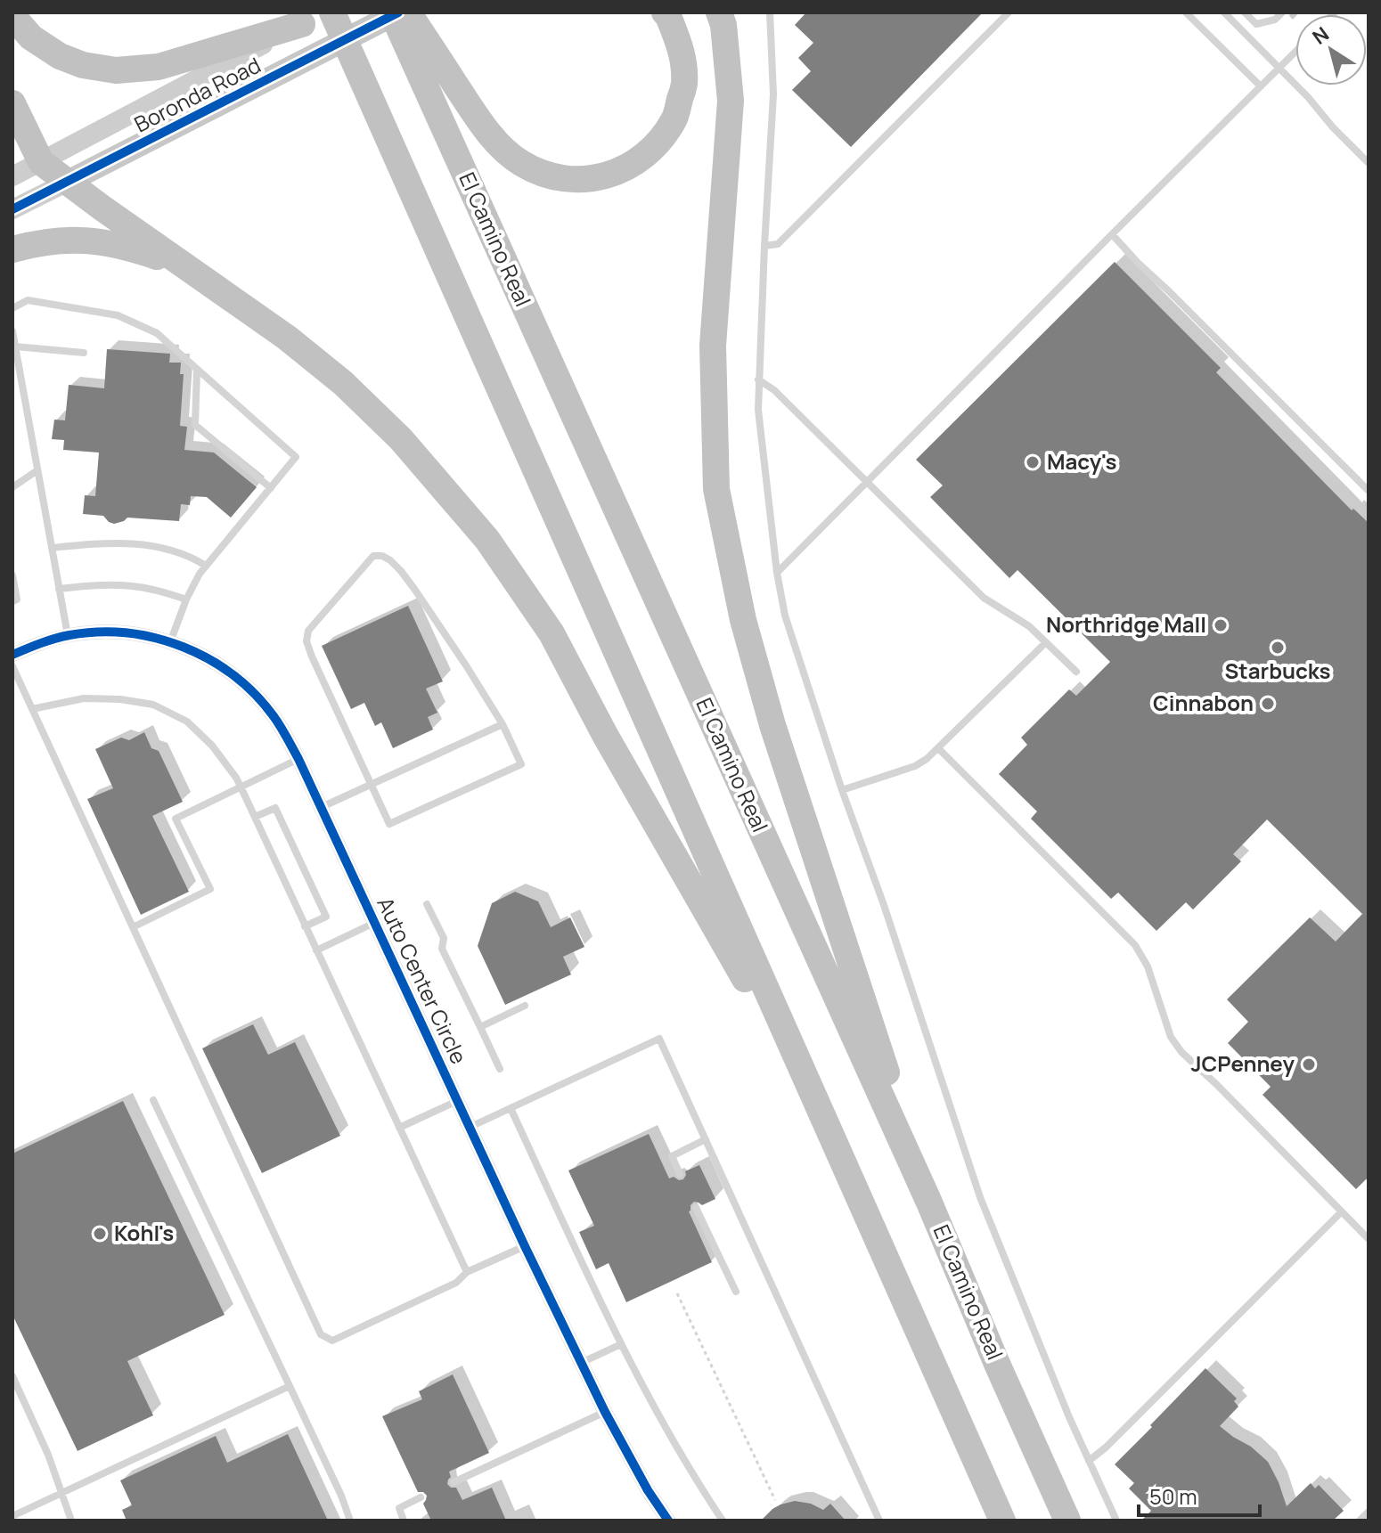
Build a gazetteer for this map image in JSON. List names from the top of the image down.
{
  "streets": {
    "highway": ["El Camino Real"],
    "main road": ["Boronda Road"],
    "street": ["Auto Center Circle"]
  },
  "places": [
    "Macy's",
    "Northridge Mall",
    "Starbucks",
    "Cinnabon",
    "JCPenney",
    "Kohl's"
  ],
  "scale_bar": "50 m",
  "north": "top left"
}
